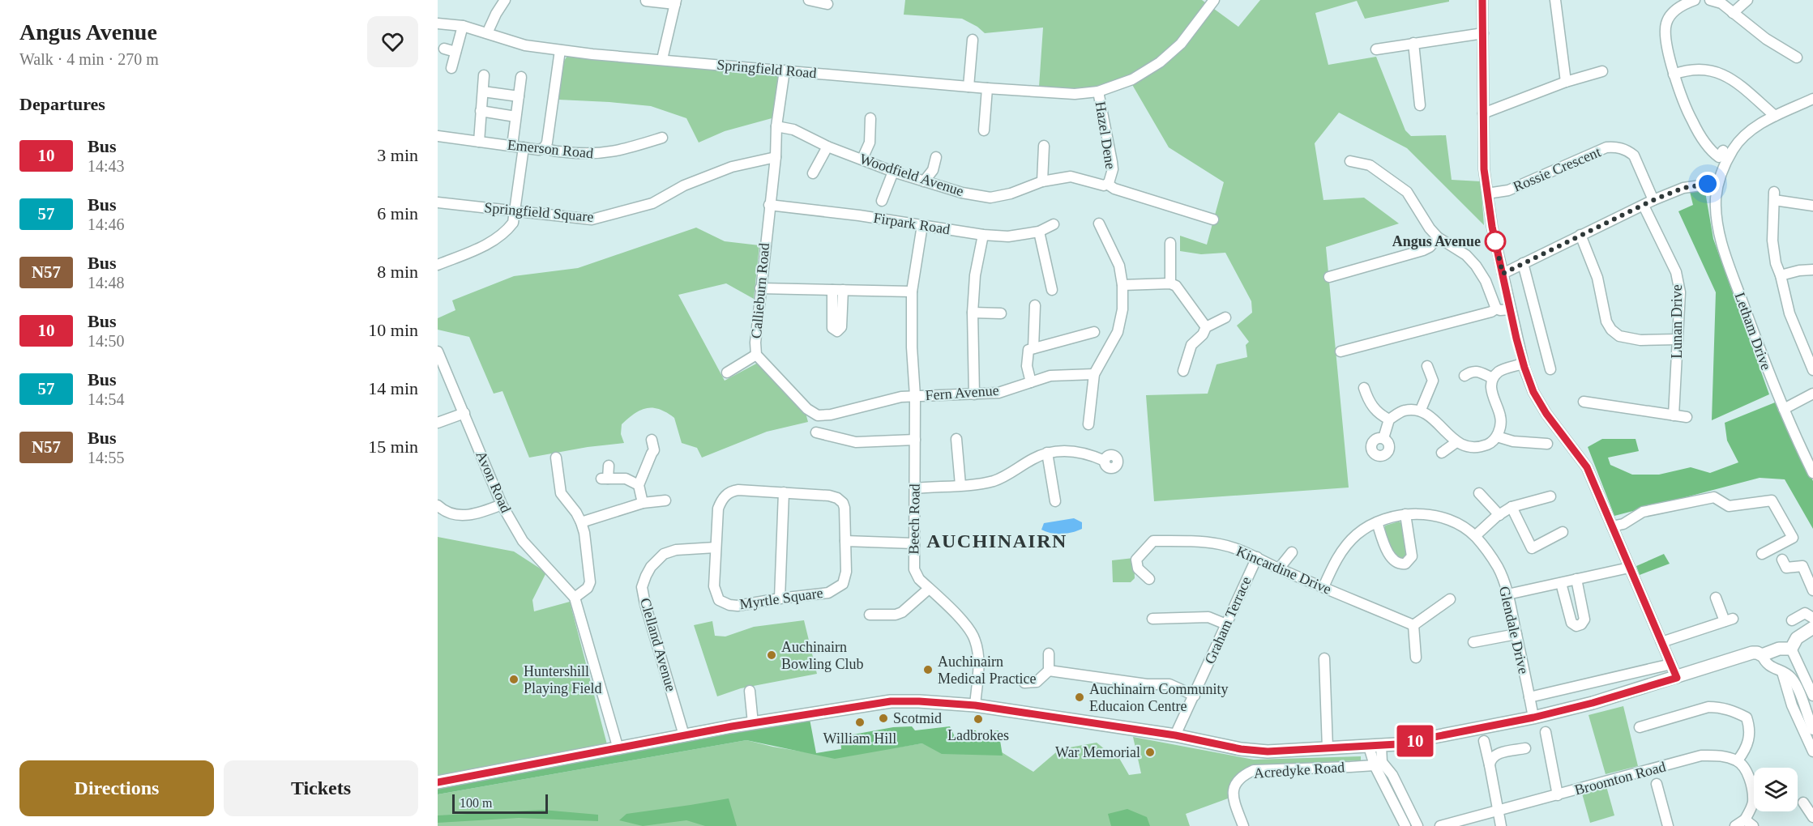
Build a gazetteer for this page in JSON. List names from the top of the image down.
{
  "streets": {
    "street": [
      "Springfield Road",
      "Hazel Dene",
      "Emerson Road",
      "Rossie Crescent",
      "Woodfield Avenue",
      "Springfield Square",
      "Firpark Road",
      "Callieburn Road",
      "Lunan Drive",
      "Letham Drive",
      "Fern Avenue",
      "Avon Road",
      "Beech Road",
      "Kincardine Drive",
      "Myrtle Square",
      "Graham Terrace",
      "Glendale Drive",
      "Clelland Avenue",
      "Acredyke Road",
      "Broomton Road"
    ]
  },
  "crossings": [
    ["Springfield Road", "Hazel Dene"],
    ["Springfield Road", "Callieburn Road"],
    ["Hazel Dene", "Woodfield Avenue"],
    ["Woodfield Avenue", "Callieburn Road"],
    ["Springfield Square", "Callieburn Road"],
    ["Firpark Road", "Callieburn Road"],
    ["Firpark Road", "Beech Road"],
    ["Callieburn Road", "Fern Avenue"],
    ["Callieburn Road", "Beech Road"],
    ["Fern Avenue", "Beech Road"],
    ["Kincardine Drive", "Graham Terrace"],
    ["Kincardine Drive", "Glendale Drive"],
    ["Myrtle Square", "Clelland Avenue"]
  ],
  "districts": ["AUCHINAIRN"],
  "places": [
    "Angus Avenue",
    "Auchinairn Bowling Club",
    "Auchinairn Medical Practice",
    "Huntershill Playing Field",
    "Auchinairn Community Educaion Centre",
    "Scotmid",
    "Ladbrokes",
    "William Hill",
    "War Memorial"
  ],
  "lines": ["bus line 10"],
  "scale_bar": "100 m",
  "page": {
    "heading": [
      ["Angus Avenue", "Walk · 4 min · 270 m"],
      "Departures"
    ],
    "on_map": "10",
    "list": [
      {
        "mark": "10",
        "name": "Bus",
        "note": "14:43",
        "value": "3 min"
      },
      {
        "mark": "57",
        "name": "Bus",
        "note": "14:46",
        "value": "6 min"
      },
      {
        "mark": "N57",
        "name": "Bus",
        "note": "14:48",
        "value": "8 min"
      },
      {
        "mark": "10",
        "name": "Bus",
        "note": "14:50",
        "value": "10 min"
      },
      {
        "mark": "57",
        "name": "Bus",
        "note": "14:54",
        "value": "14 min"
      },
      {
        "mark": "N57",
        "name": "Bus",
        "note": "14:55",
        "value": "15 min"
      }
    ],
    "buttons": ["Directions", "Tickets"],
    "scale": "100 m"
  }
}
